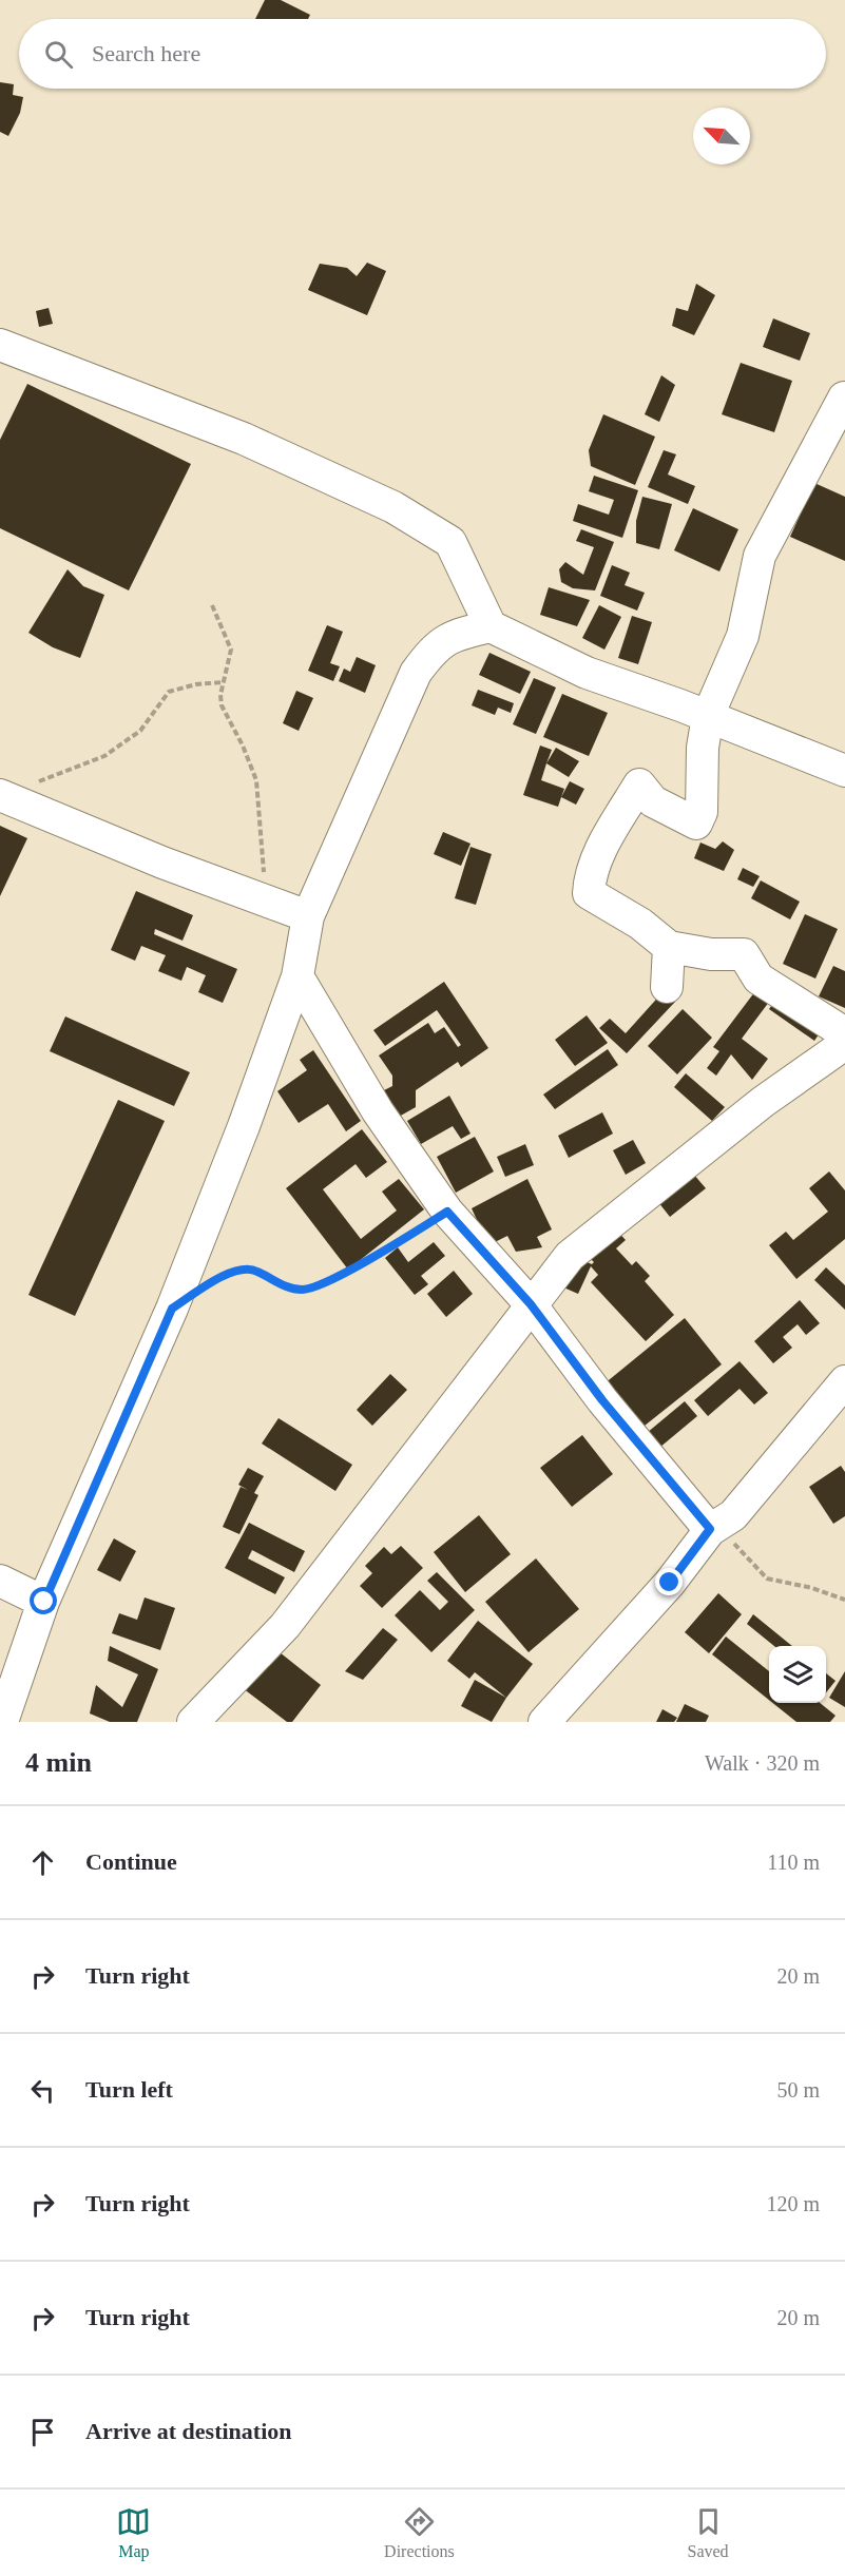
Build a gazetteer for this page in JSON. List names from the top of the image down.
{
  "north": "top left",
  "page": {
    "search": "Search here",
    "heading": ["4 min", "Walk · 320 m"],
    "list": [
      ["Continue", "110 m"],
      ["Turn right", "20 m"],
      ["Turn left", "50 m"],
      ["Turn right", "120 m"],
      ["Turn right", "20 m"],
      "Arrive at destination"
    ],
    "nav": ["Map", "Directions", "Saved"]
  }
}
